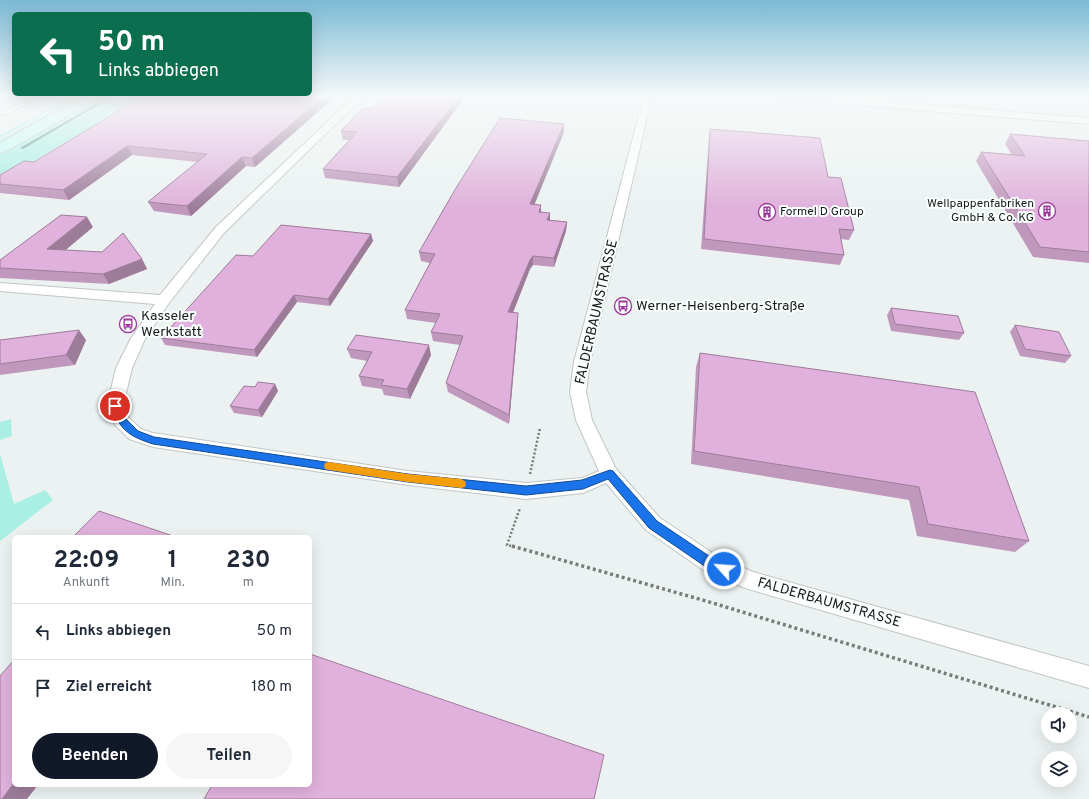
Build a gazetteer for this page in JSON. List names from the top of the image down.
{
  "streets": {
    "street": ["FALDERBAUMSTRASSE"]
  },
  "places": {
    "building": ["Wellpappenfabriken GmbH & Co. KG", "Formel D Group"],
    "bus stop": ["Werner-Heisenberg-Straße", "Kasseler Werkstatt"]
  },
  "page": {
    "turn": ["50 m", "Links abbiegen"],
    "eta": [
      "22:09",
      "Ankunft",
      "1",
      "Min.",
      "230",
      "m"
    ],
    "list": [
      {
        "name": "Links abbiegen",
        "value": "50 m"
      },
      {
        "name": "Ziel erreicht",
        "value": "180 m"
      }
    ],
    "buttons": ["Beenden", "Teilen"]
  }
}
